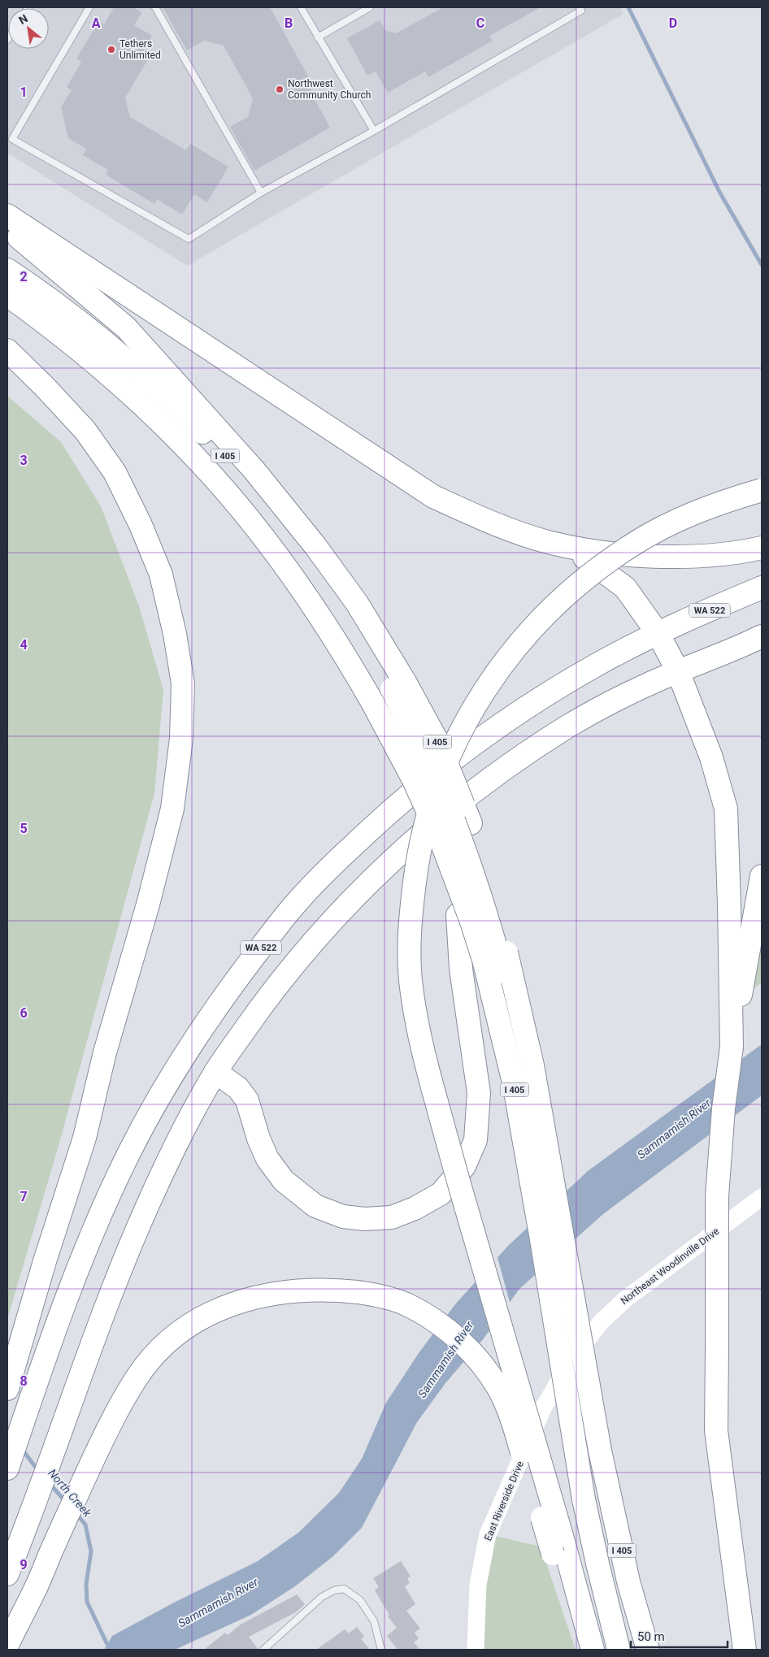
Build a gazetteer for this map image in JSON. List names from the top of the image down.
{
  "streets": {
    "highway": ["I 405", "WA 522"],
    "main road": ["Northeast Woodinville Drive", "East Riverside Drive"]
  },
  "crossings": [
    ["Northeast Woodinville Drive", "East Riverside Drive"]
  ],
  "water": ["Sammamish River", "North Creek"],
  "places": ["Tethers Unlimited", "Northwest Community Church"],
  "scale_bar": "50 m",
  "north": "top left",
  "grid": {
    "columns": [
      "A",
      "B",
      "C",
      "D"
    ],
    "rows": [
      "1",
      "2",
      "3",
      "4",
      "5",
      "6",
      "7",
      "8",
      "9"
    ]
  }
}
